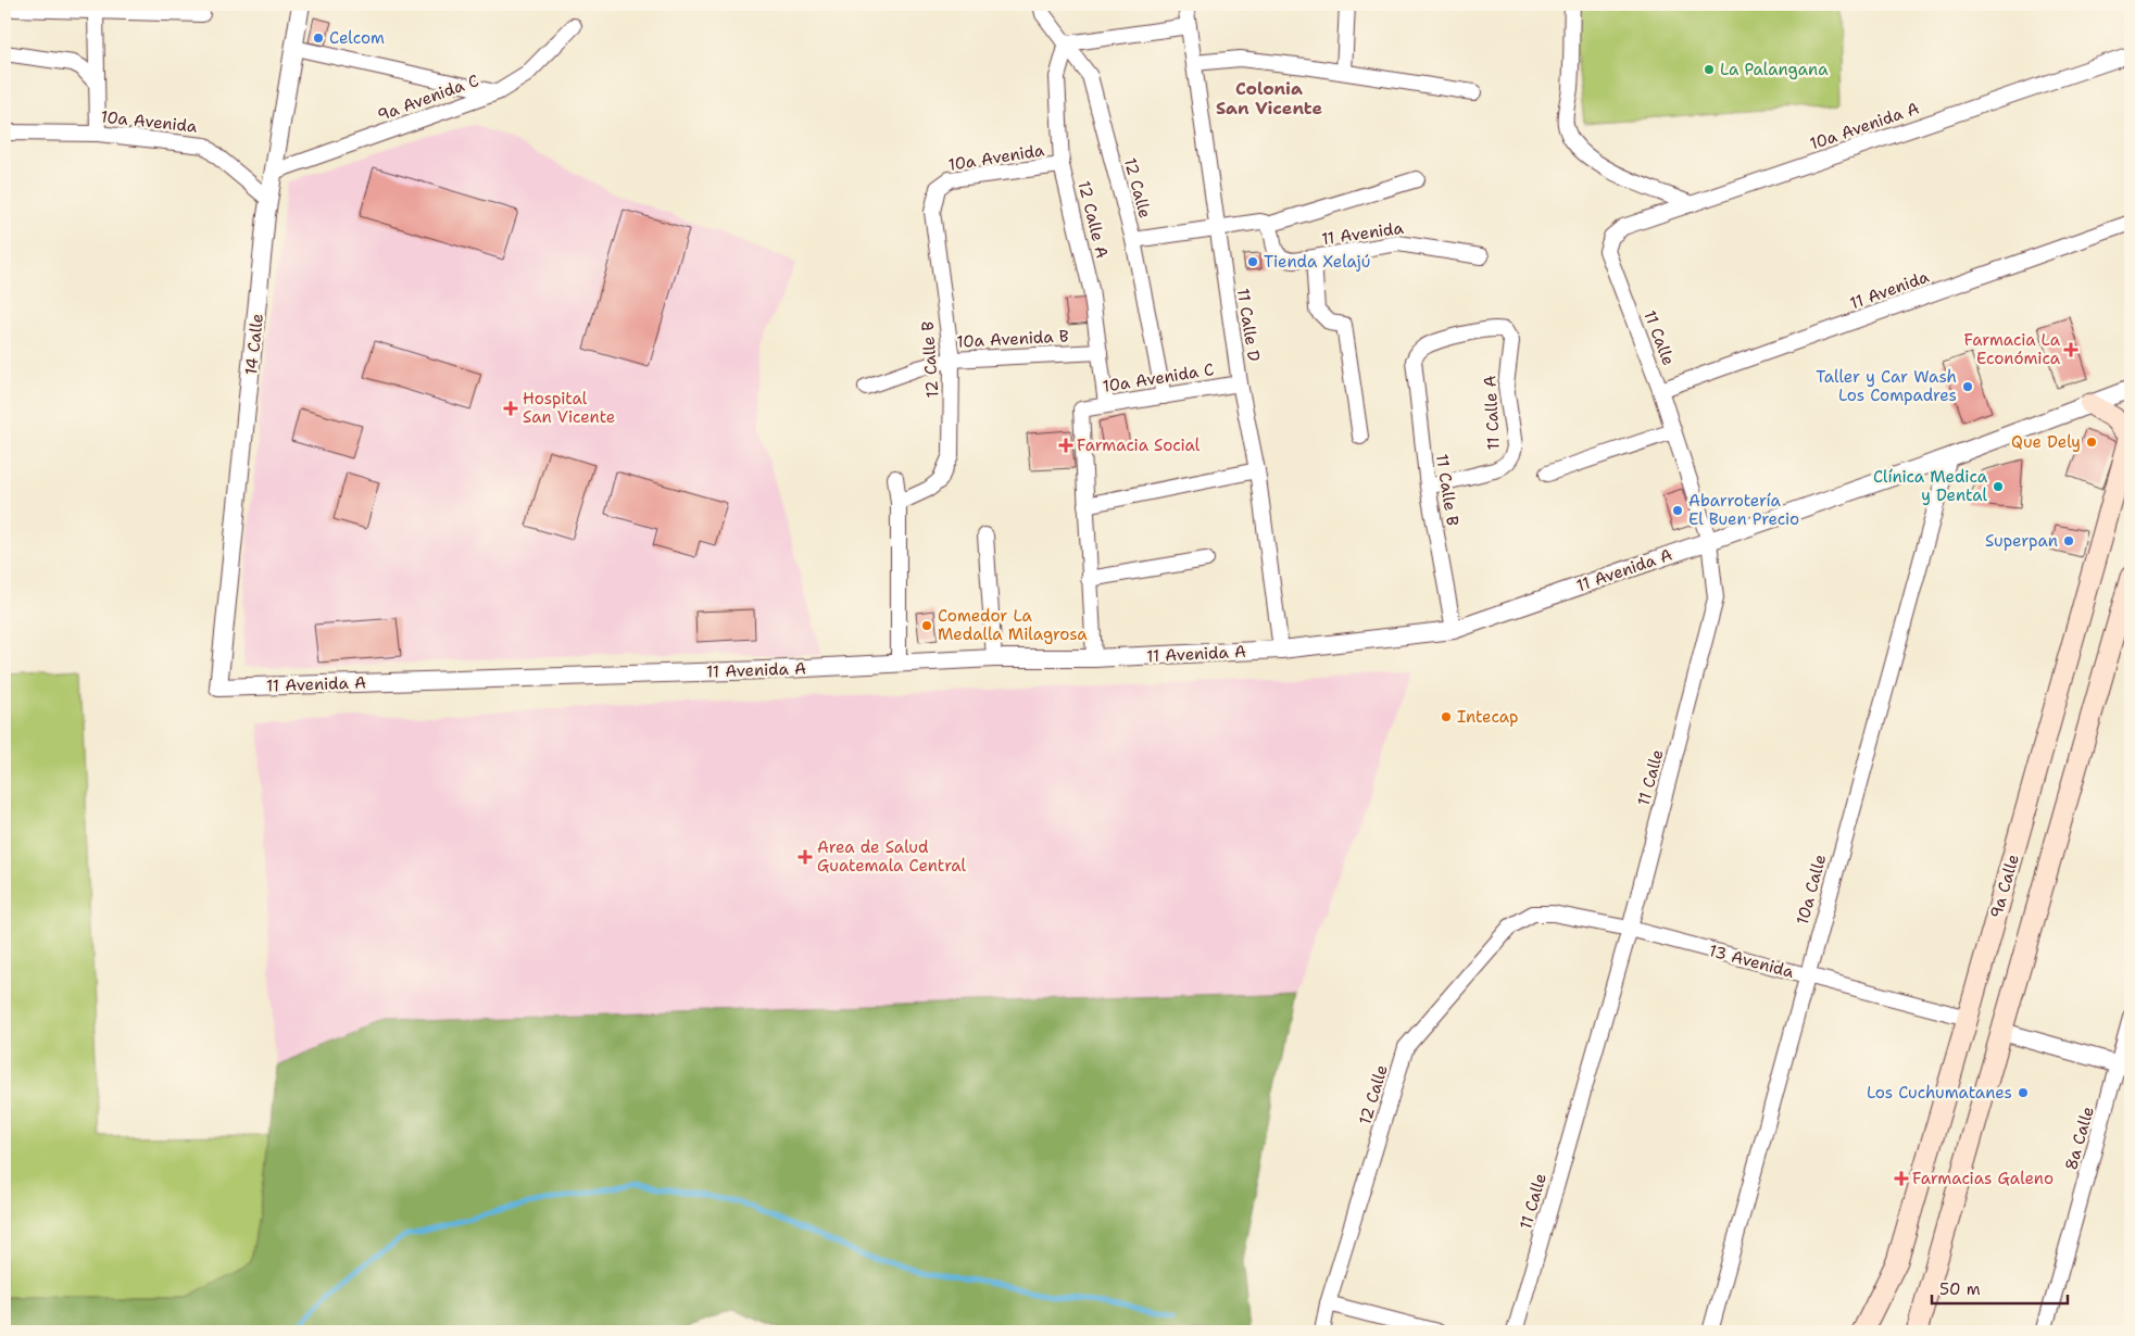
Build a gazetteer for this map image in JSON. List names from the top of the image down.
{
  "streets": {
    "main road": ["9a Calle"],
    "street": [
      "9a Avenida C",
      "10a Avenida",
      "10a Avenida A",
      "12 Calle",
      "12 Calle A",
      "11 Avenida",
      "11 Calle D",
      "11 Calle",
      "10a Avenida B",
      "14 Calle",
      "12 Calle B",
      "10a Avenida C",
      "11 Calle A",
      "11 Calle B",
      "11 Avenida A",
      "10a Calle",
      "13 Avenida",
      "8a Calle"
    ]
  },
  "crossings": [
    ["9a Avenida C", "14 Calle"],
    ["10a Avenida", "12 Calle A"],
    ["10a Avenida", "14 Calle"],
    ["10a Avenida", "12 Calle B"],
    ["10a Avenida A", "11 Calle"],
    ["12 Calle", "12 Calle A"],
    ["12 Calle", "10a Avenida C"],
    ["12 Calle", "13 Avenida"],
    ["12 Calle A", "10a Avenida B"],
    ["12 Calle A", "10a Avenida C"],
    ["11 Avenida", "11 Calle"],
    ["11 Calle D", "10a Avenida C"],
    ["11 Calle D", "11 Avenida A"],
    ["11 Calle", "11 Avenida A"],
    ["11 Calle", "13 Avenida"],
    ["10a Avenida B", "12 Calle B"],
    ["14 Calle", "11 Avenida A"],
    ["11 Calle A", "11 Calle B"],
    ["11 Calle B", "11 Avenida A"],
    ["11 Avenida A", "10a Calle"],
    ["9a Calle", "13 Avenida"],
    ["10a Calle", "13 Avenida"]
  ],
  "districts": ["Colonia San Vicente"],
  "places": {
    "other": [
      "Celcom",
      "La Palangana",
      "Tienda Xelajú",
      "Taller y Car Wash Los Compadres",
      "Que Dely",
      "Clínica Medica y Dental",
      "Abarrotería El Buen Precio",
      "Superpan",
      "Comedor La Medalla Milagrosa",
      "Intecap",
      "Los Cuchumatanes"
    ],
    "health": [
      "Farmacia La Económica",
      "Hospital San Vicente",
      "Farmacia Social",
      "Area de Salud Guatemala Central",
      "Farmacias Galeno"
    ]
  },
  "scale_bar": "50 m"
}
